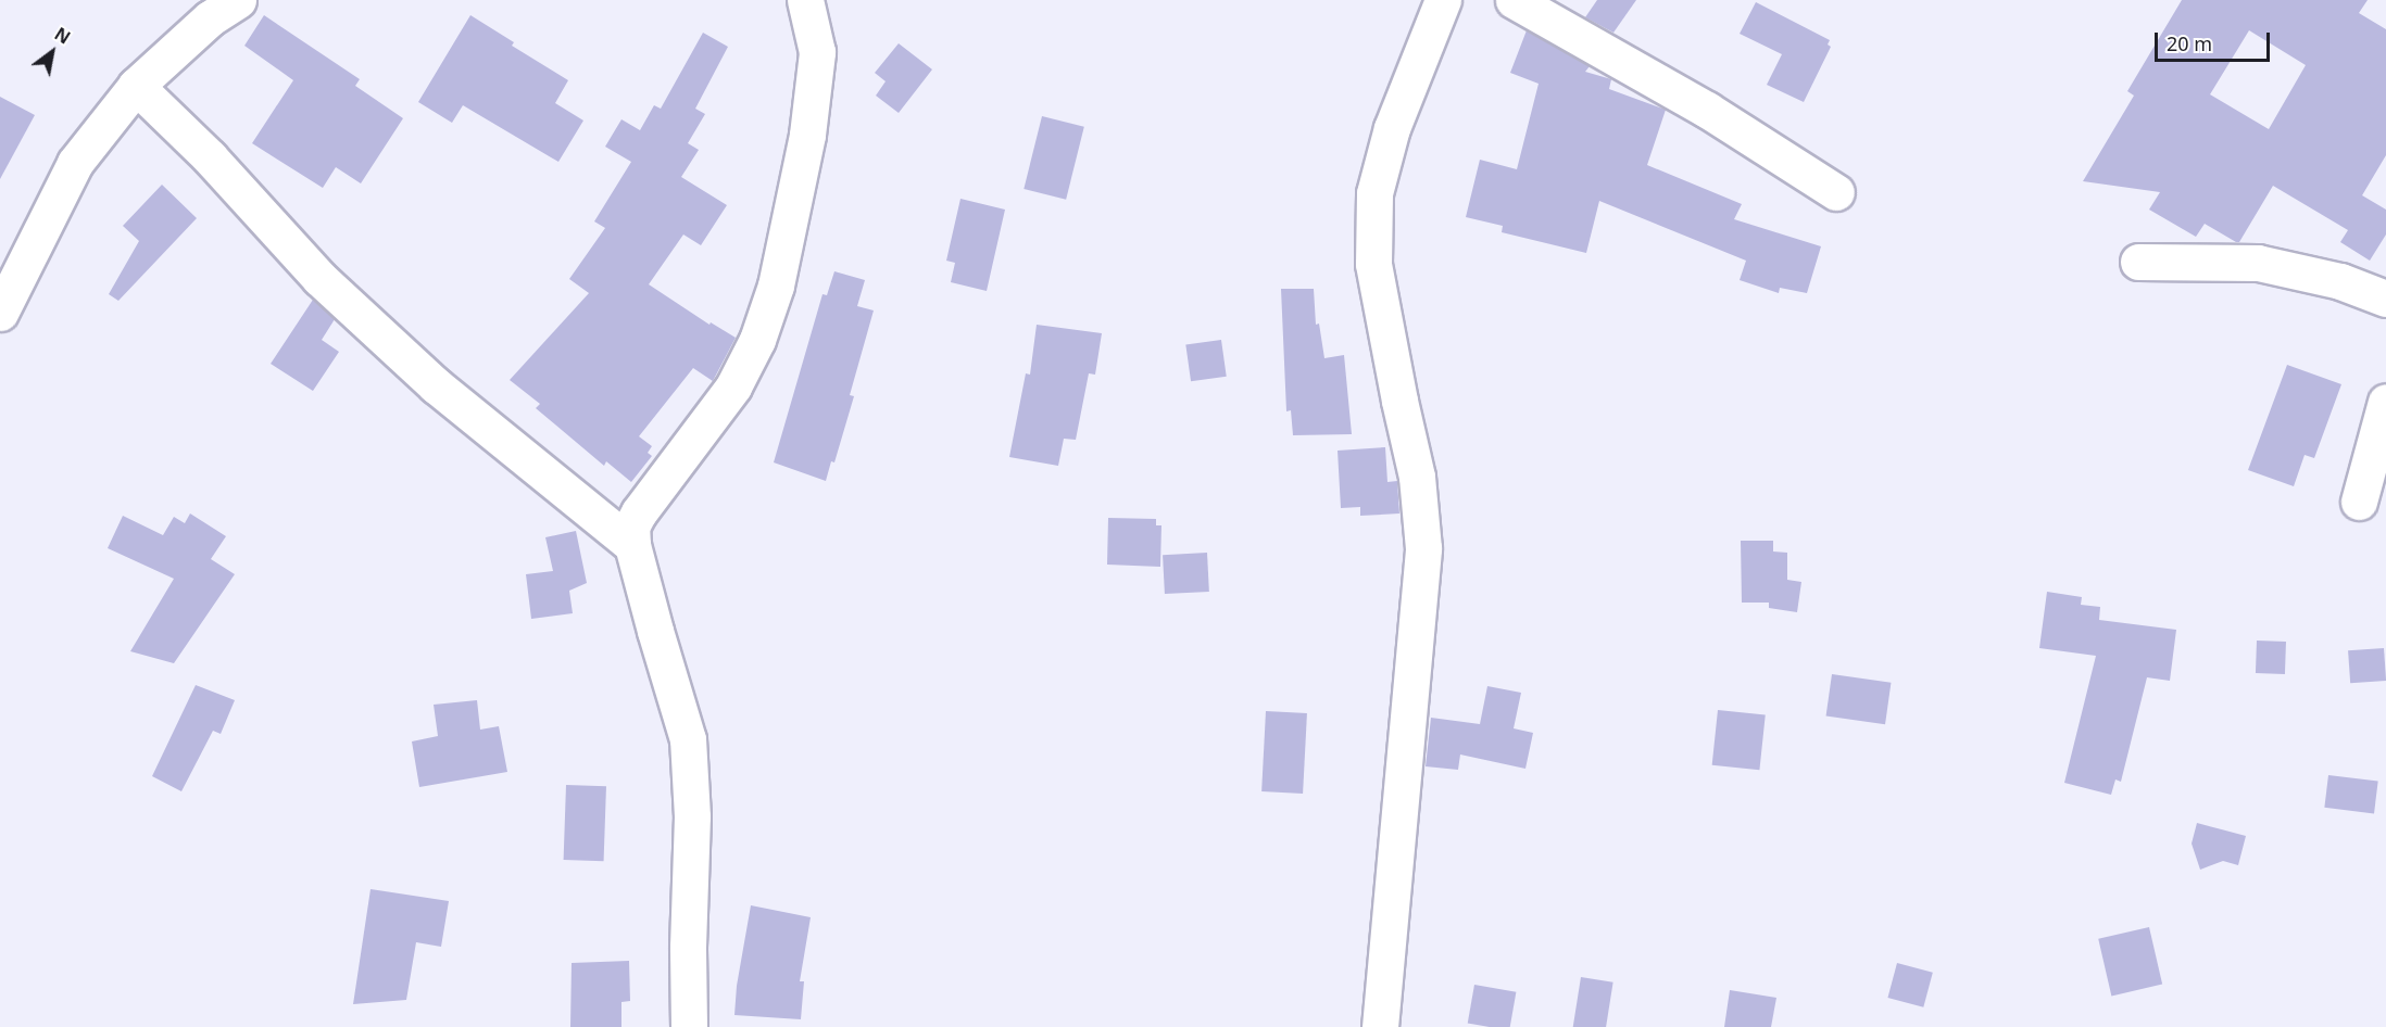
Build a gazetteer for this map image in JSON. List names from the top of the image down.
{
  "scale_bar": "20 m",
  "north": "top right"
}
